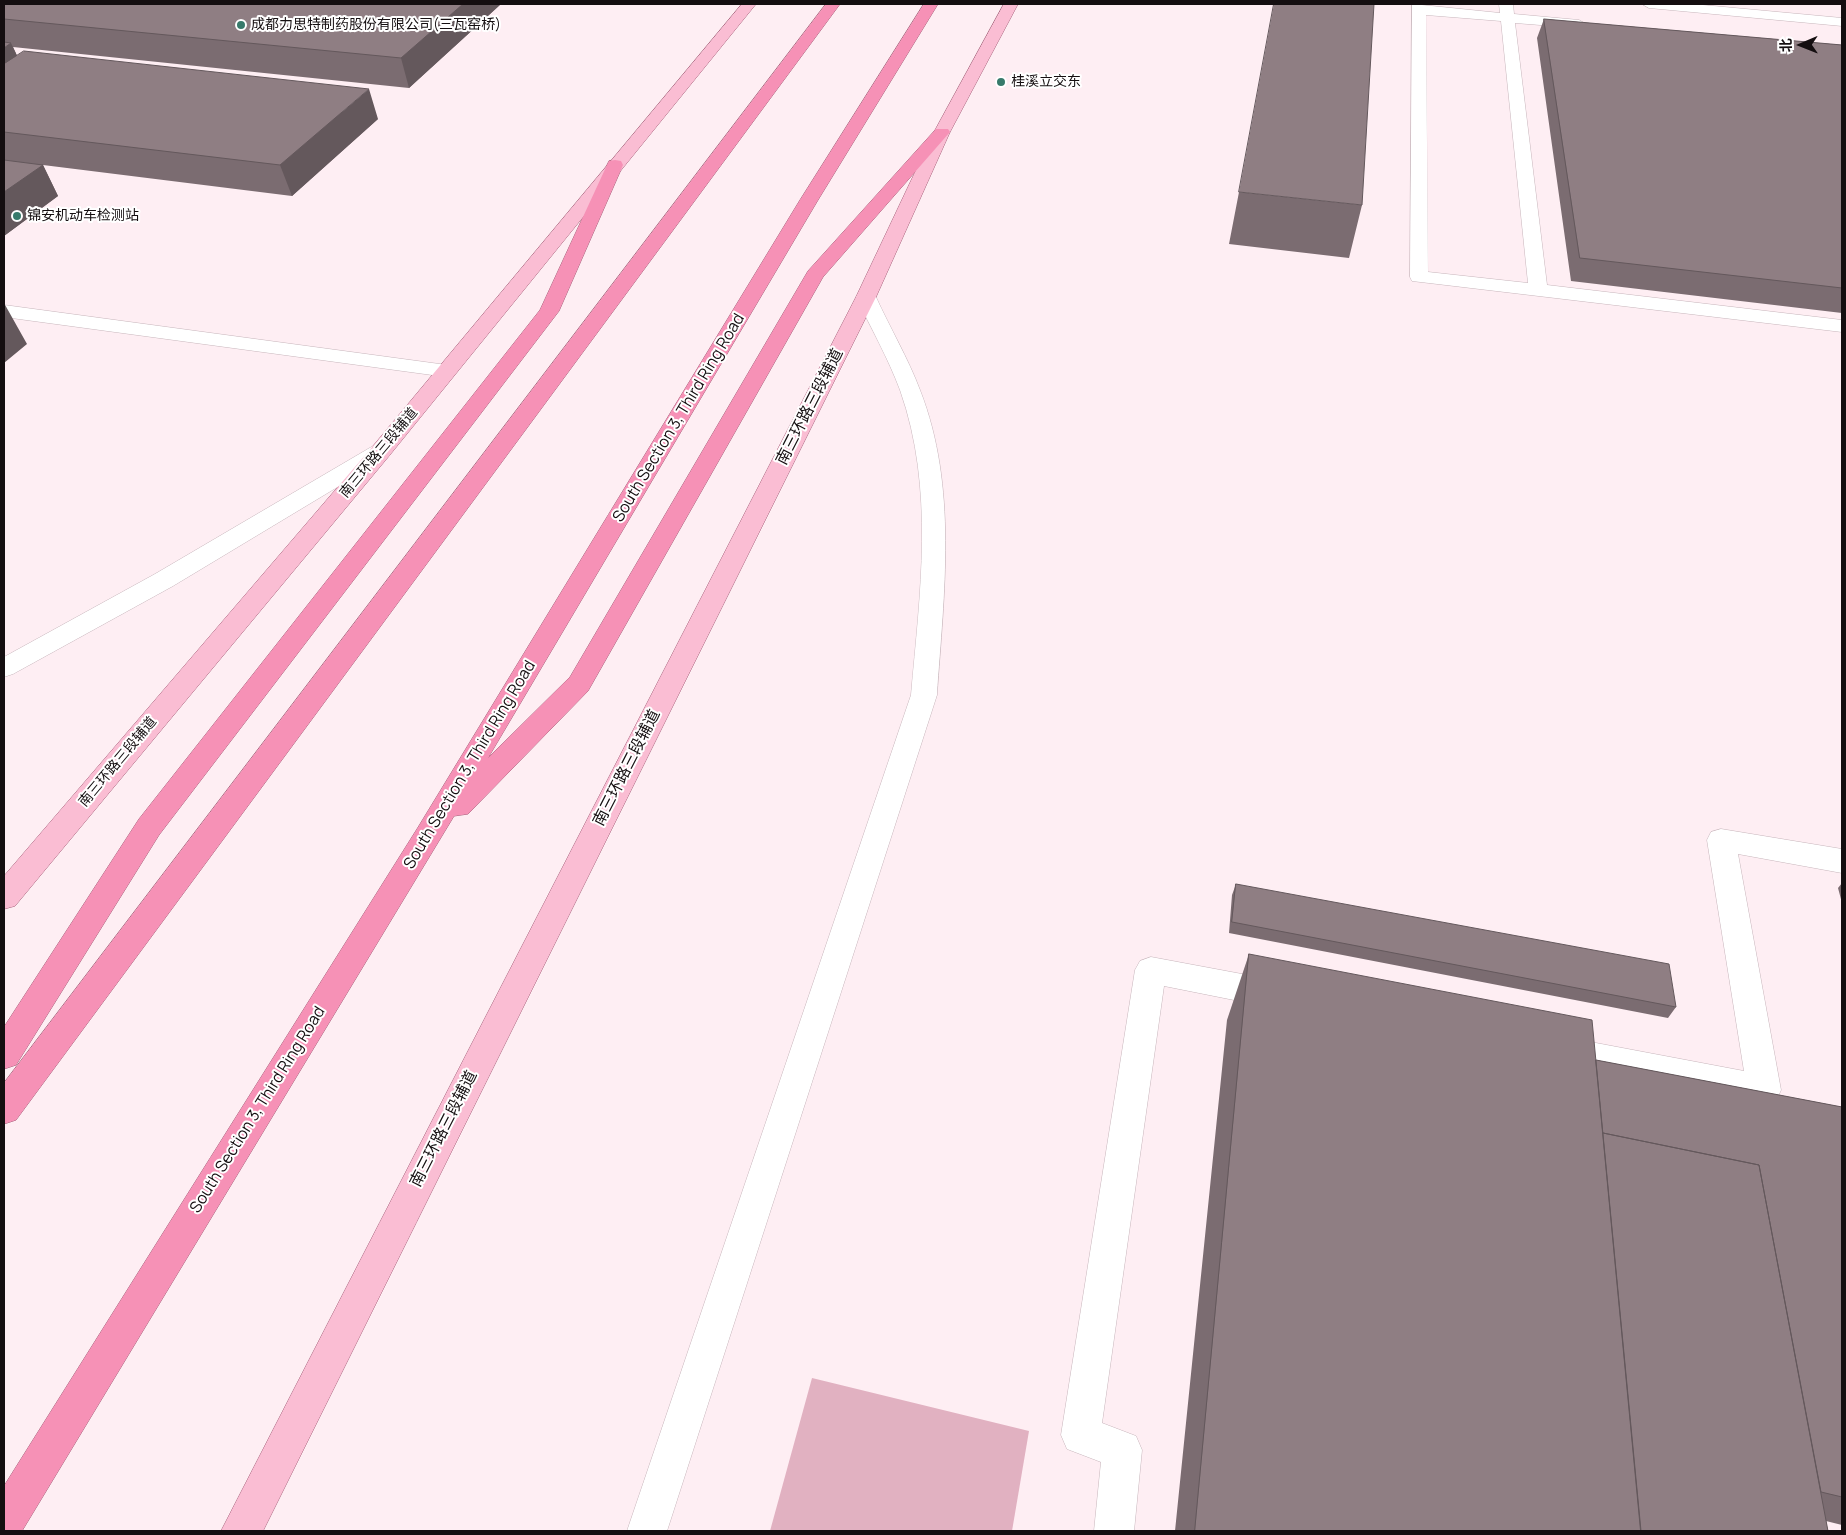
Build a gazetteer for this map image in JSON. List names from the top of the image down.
{
  "streets": {
    "highway": ["South Section 3, Third Ring Road"],
    "main road": ["南三环路三段辅道"]
  },
  "places": ["成都力思特制药股份有限公司(三瓦窑桥)", "桂溪立交东", "锦安机动车检测站"],
  "north": "left"
}
